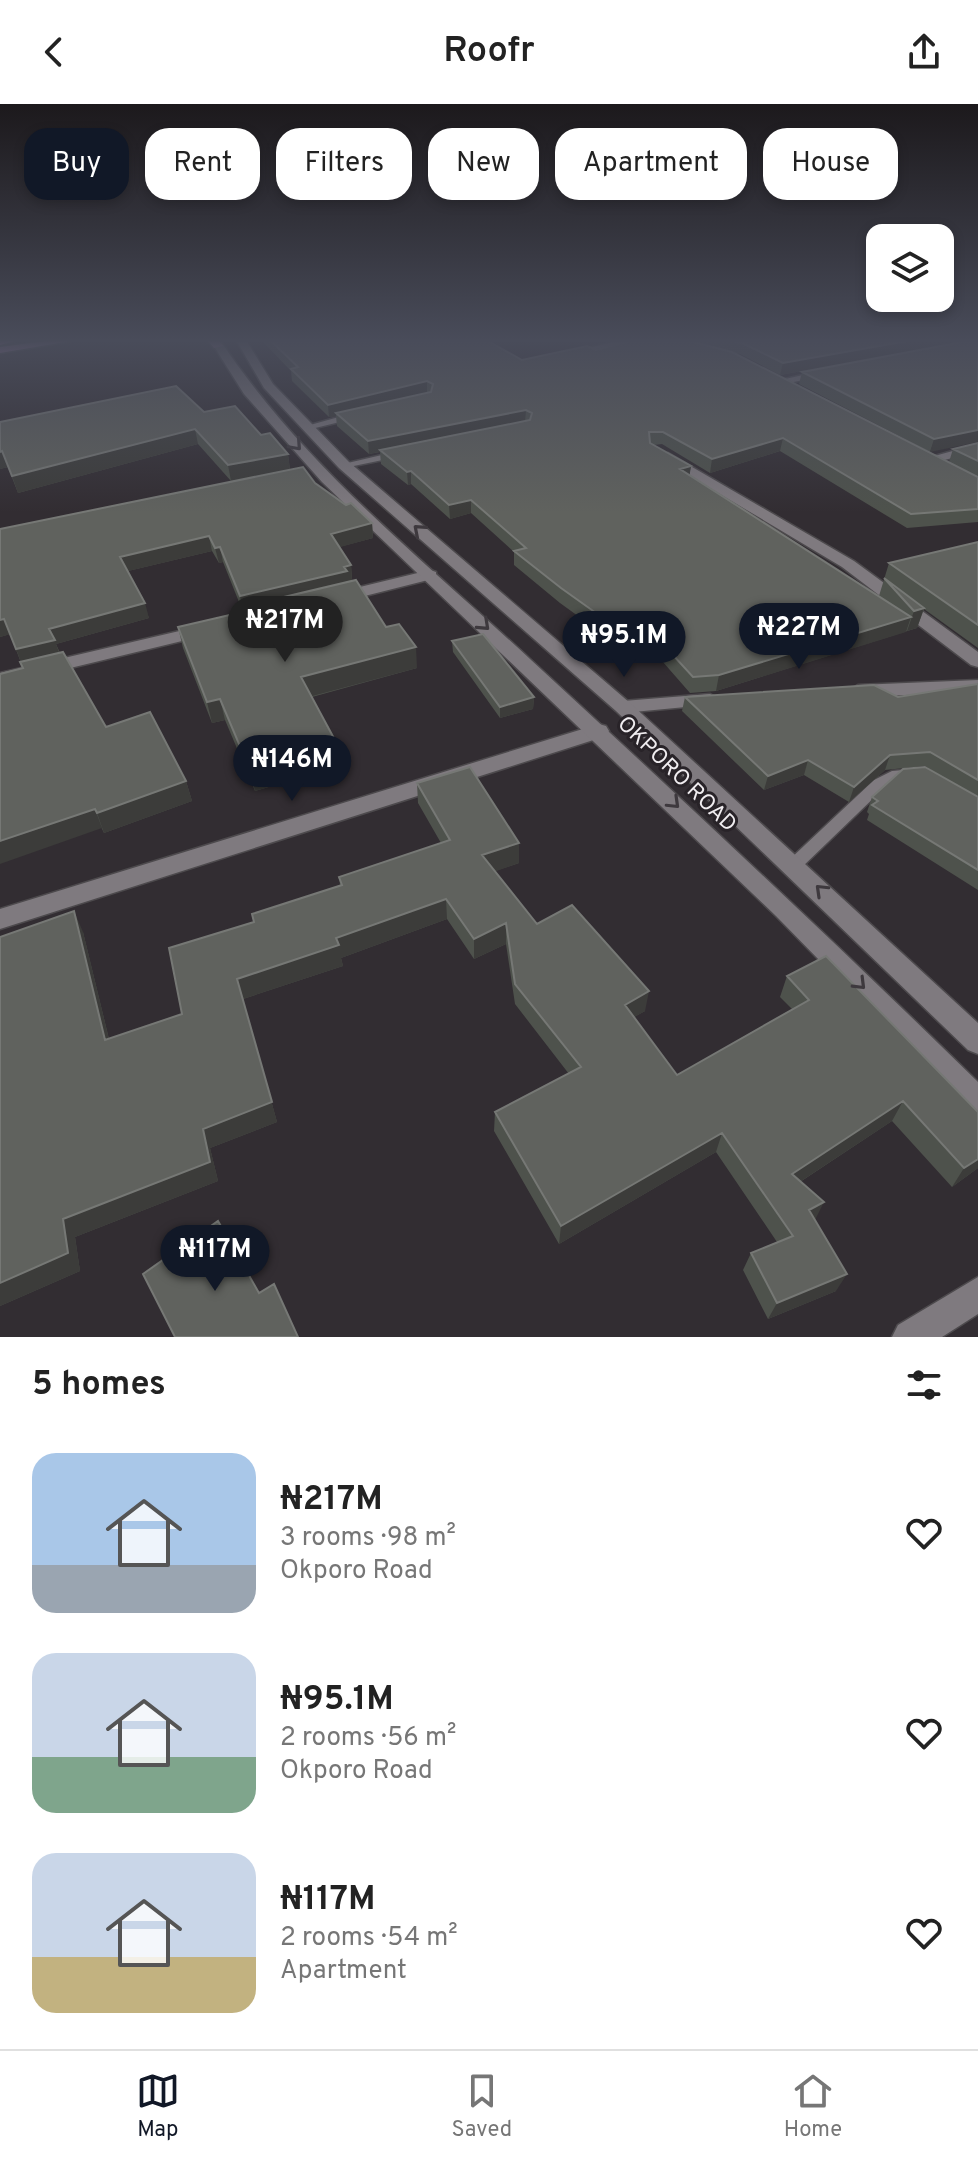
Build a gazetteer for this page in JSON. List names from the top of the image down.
{
  "streets": {
    "main road": ["OKPORO ROAD"]
  },
  "page": {
    "header": "Roofr",
    "chip": [
      "Buy",
      "Rent",
      "Filters",
      "New",
      "Apartment",
      "House"
    ],
    "price": [
      "₦217M",
      "₦227M",
      "₦95.1M",
      "₦146M",
      "₦117M"
    ],
    "heading": "5 homes",
    "list": [
      {
        "name": "₦217M",
        "note": "3 rooms · 98 m² · Okporo Road"
      },
      {
        "name": "₦95.1M",
        "note": "2 rooms · 56 m² · Okporo Road"
      },
      {
        "name": "₦117M",
        "note": "2 rooms · 54 m² · Apartment"
      }
    ],
    "tabs": ["Map", "Saved", "Home"]
  }
}
